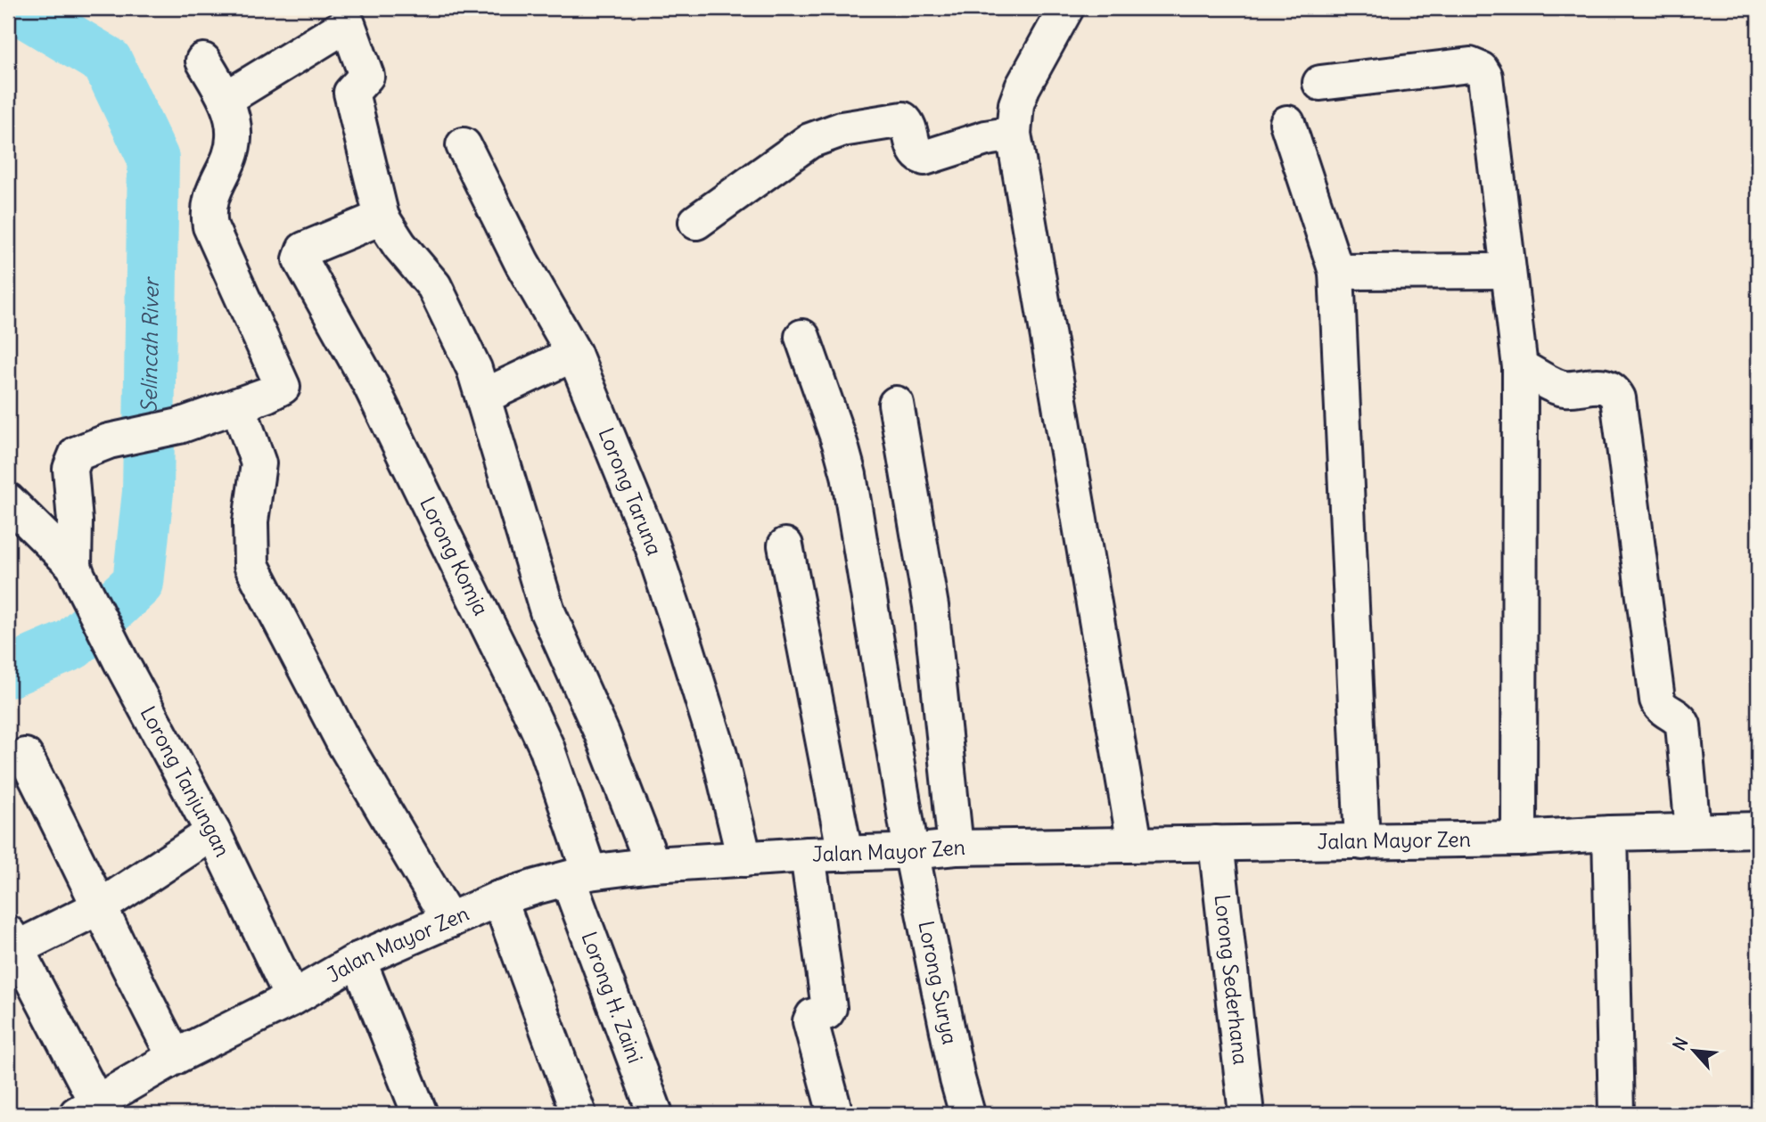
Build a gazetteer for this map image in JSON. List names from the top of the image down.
{
  "streets": {
    "street": [
      "Lorong Taruna",
      "Lorong Komja",
      "Lorong Tanjungan",
      "Jalan Mayor Zen",
      "Lorong Sederhana",
      "Lorong Surya",
      "Lorong H. Zaini"
    ]
  },
  "crossings": [
    ["Lorong Taruna", "Jalan Mayor Zen"],
    ["Lorong Komja", "Jalan Mayor Zen"],
    ["Lorong Komja", "Lorong H. Zaini"],
    ["Lorong Tanjungan", "Jalan Mayor Zen"],
    ["Jalan Mayor Zen", "Lorong Sederhana"],
    ["Jalan Mayor Zen", "Lorong Surya"],
    ["Jalan Mayor Zen", "Lorong H. Zaini"]
  ],
  "water": ["Selincah River"],
  "north": "top left"
}
